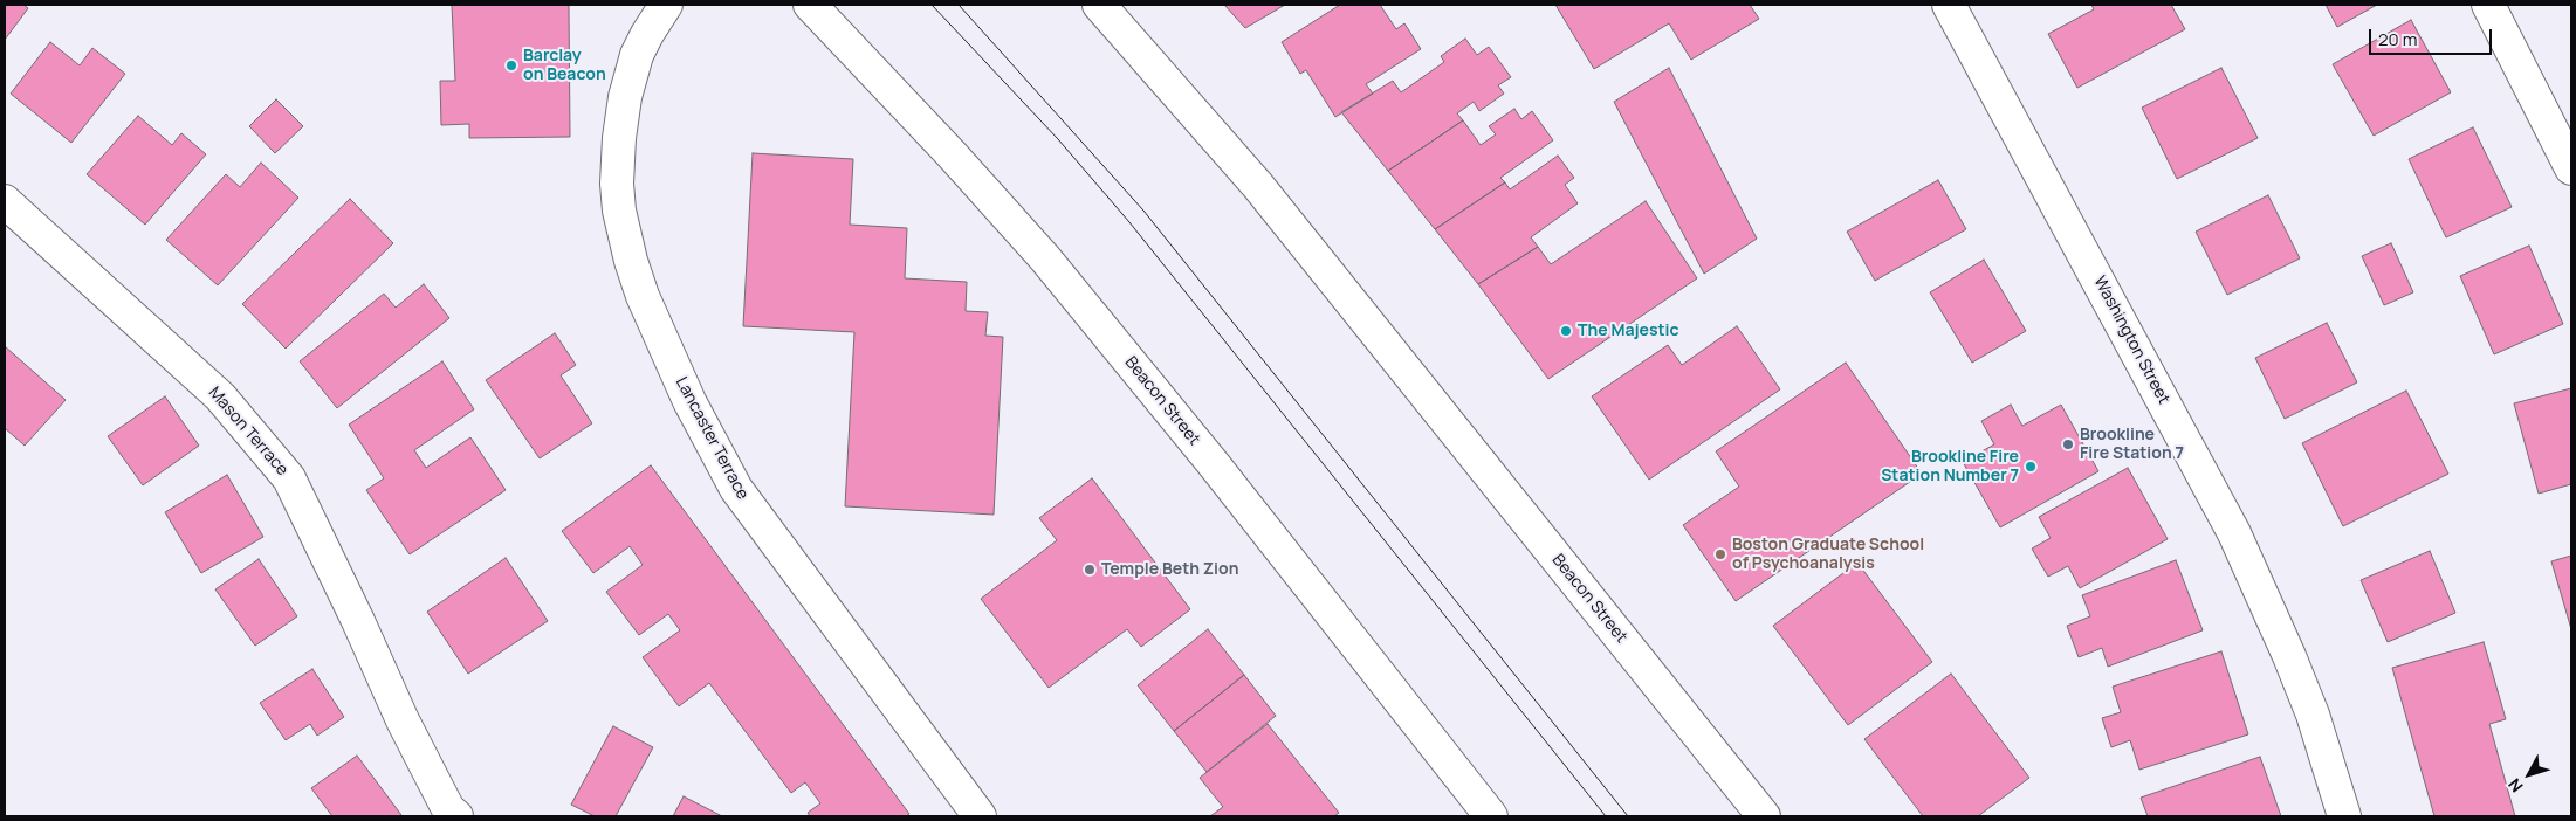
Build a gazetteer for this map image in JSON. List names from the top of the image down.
{
  "streets": {
    "main road": [
      "Washington Street",
      "Beacon Street",
      "Mason Terrace",
      "Lancaster Terrace"
    ]
  },
  "places": [
    "Barclay on Beacon",
    "The Majestic",
    "Brookline Fire Station 7",
    "Brookline Fire Station Number 7",
    "Boston Graduate School of Psychoanalysis",
    "Temple Beth Zion"
  ],
  "scale_bar": "20 m",
  "north": "bottom left"
}
